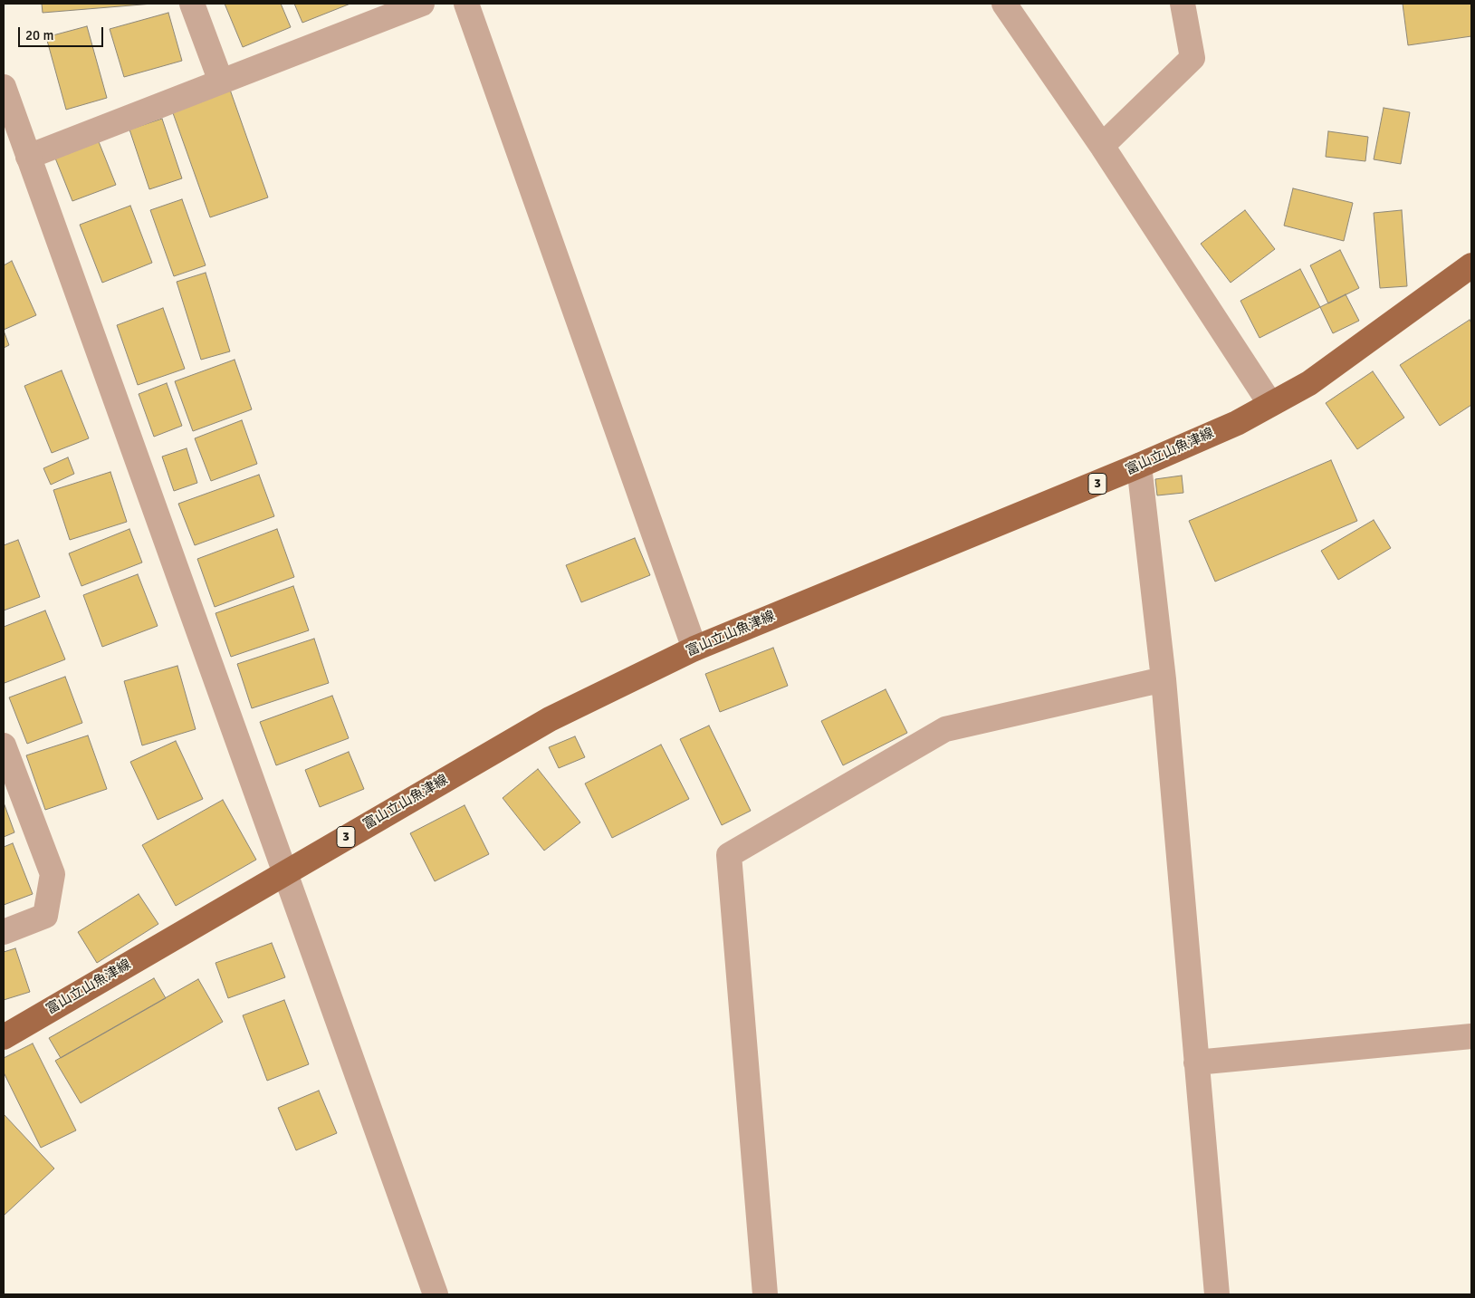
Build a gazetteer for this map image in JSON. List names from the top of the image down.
{
  "streets": {
    "main road": ["富山立山魚津線", "3"]
  },
  "scale_bar": "20 m"
}
